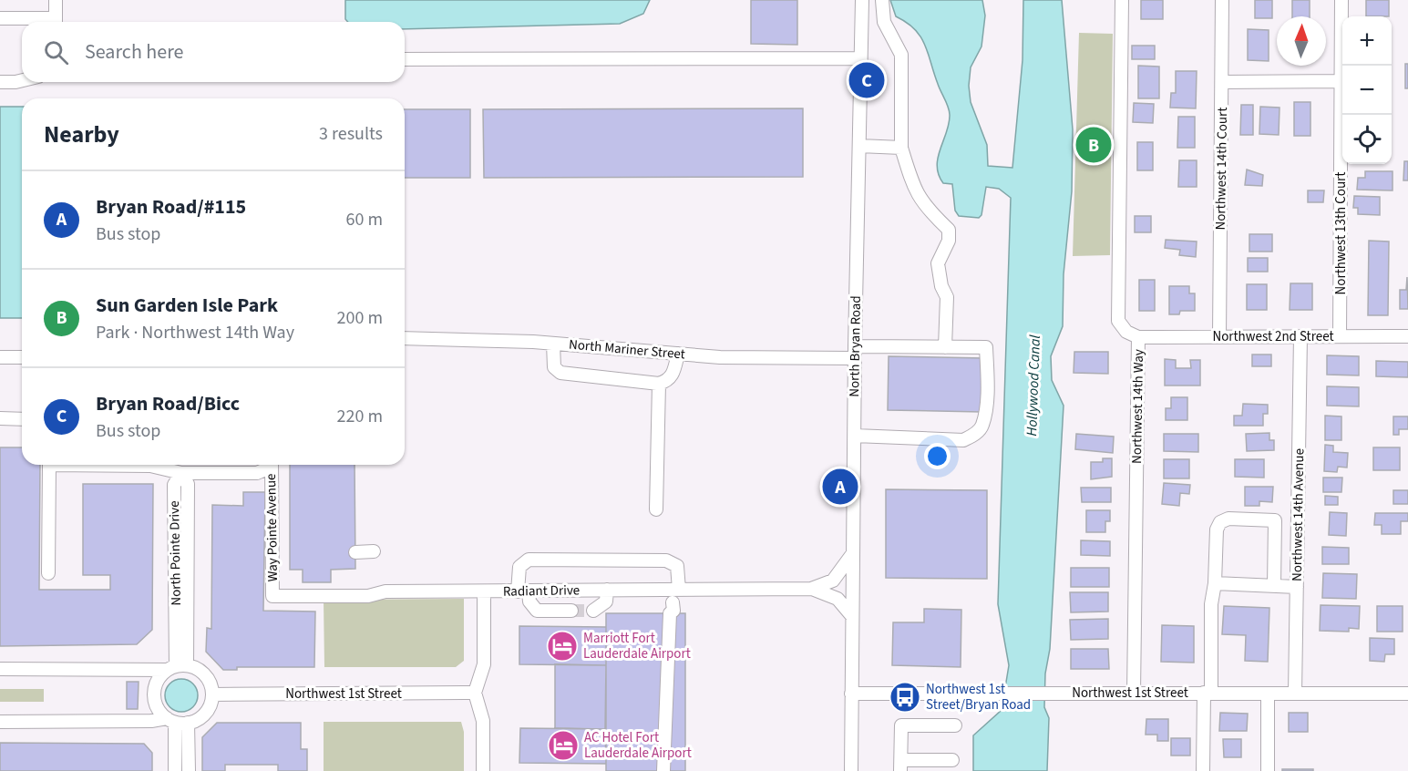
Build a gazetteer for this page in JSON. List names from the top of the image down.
{
  "streets": {
    "street": [
      "Northwest 14th Court",
      "Northwest 13th Court",
      "Northwest 2nd Street",
      "North Bryan Road",
      "North Mariner Street",
      "Northwest 14th Way",
      "Northwest 14th Avenue",
      "Way Pointe Avenue",
      "North Pointe Drive",
      "Radiant Drive",
      "Northwest 1st Street"
    ]
  },
  "crossings": [
    ["Northwest 14th Court", "Northwest 2nd Street"],
    ["Northwest 13th Court", "Northwest 2nd Street"],
    ["Northwest 2nd Street", "Northwest 14th Way"],
    ["Northwest 2nd Street", "Northwest 14th Avenue"],
    ["North Bryan Road", "North Mariner Street"],
    ["North Bryan Road", "Radiant Drive"],
    ["North Bryan Road", "Northwest 1st Street"],
    ["Northwest 14th Way", "Northwest 1st Street"],
    ["Northwest 14th Avenue", "Northwest 1st Street"],
    ["Way Pointe Avenue", "Radiant Drive"],
    ["North Pointe Drive", "Northwest 1st Street"]
  ],
  "water": ["Hollywood Canal"],
  "places": {
    "hotel": ["Marriott Fort Lauderdale Airport", "AC Hotel Fort Lauderdale Airport"],
    "bus stop": ["Northwest 1st Street/Bryan Road"]
  },
  "north": "top",
  "page": {
    "map_buttons": ["+", "−"],
    "search": "Search here",
    "pins": ["C", "B", "A"],
    "heading": ["Nearby", "3 results"],
    "list": [
      {
        "mark": "A",
        "name": "Bryan Road/#115",
        "note": "Bus stop",
        "value": "60 m"
      },
      {
        "mark": "B",
        "name": "Sun Garden Isle Park",
        "note": "Park · Northwest 14th Way",
        "value": "200 m"
      },
      {
        "mark": "C",
        "name": "Bryan Road/Bicc",
        "note": "Bus stop",
        "value": "220 m"
      }
    ]
  }
}
